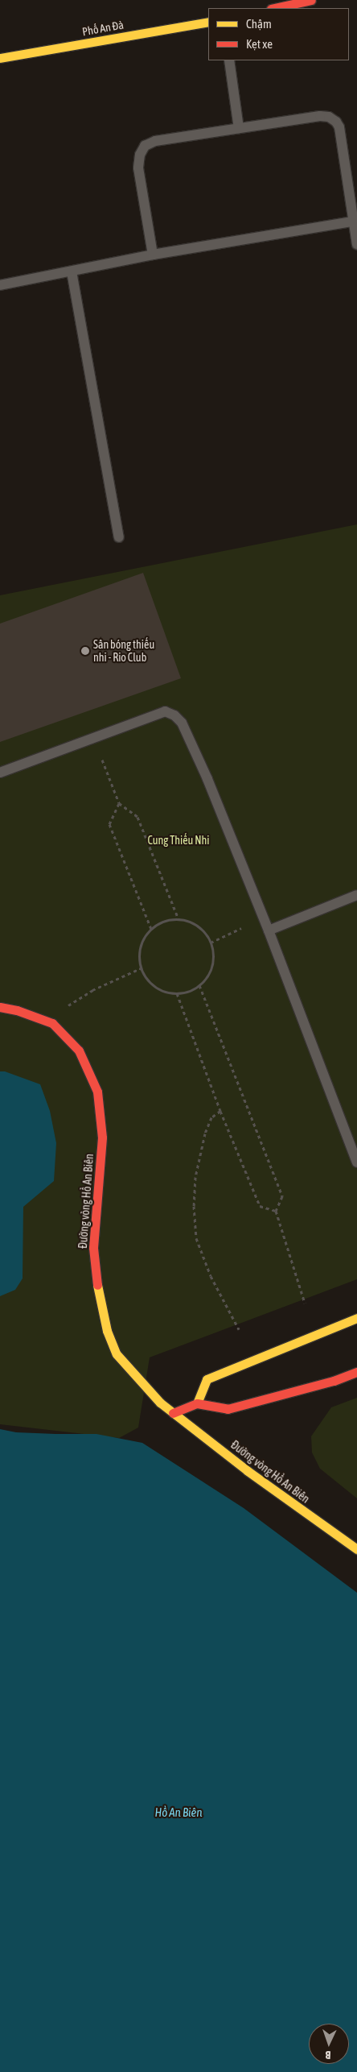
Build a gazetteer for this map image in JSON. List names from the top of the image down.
{
  "streets": {
    "street": ["Phố An Đà", "Đường vòng Hồ An Biên"]
  },
  "water": ["Hồ An Biên"],
  "parks": ["Cung Thiếu Nhi"],
  "places": ["Sân bóng thiếu nhi - Rio Club"],
  "legend": ["Chậm", "Kẹt xe"],
  "north": "bottom"
}
